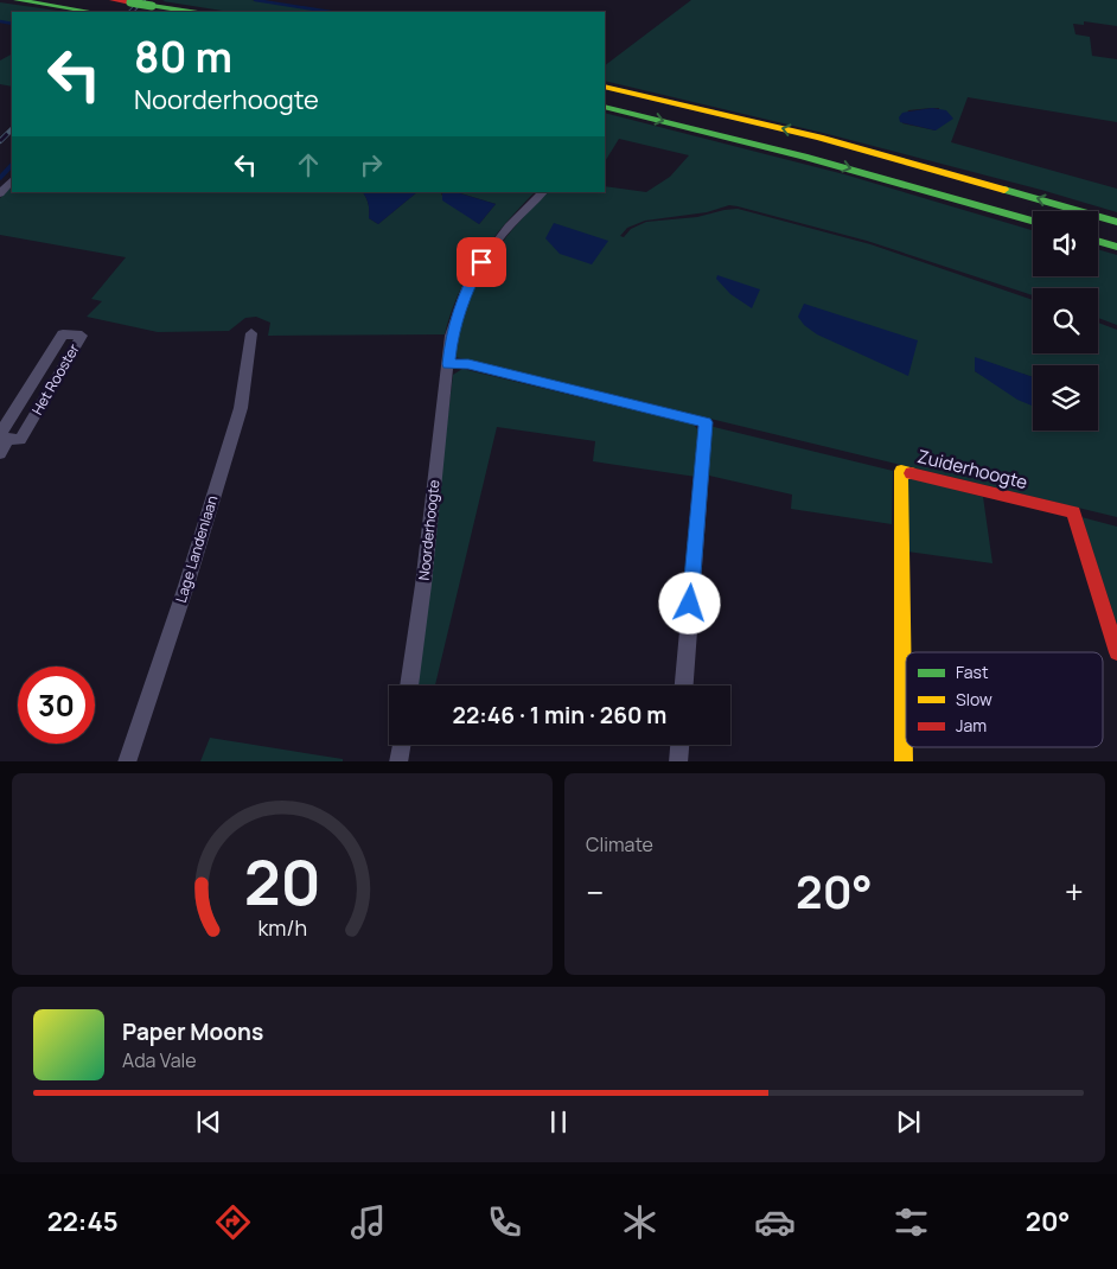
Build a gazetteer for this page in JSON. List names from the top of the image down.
{
  "streets": {
    "main road": ["Zuiderhoogte"],
    "street": ["Het Rooster", "Noorderhoogte", "Lage Landenlaan"]
  },
  "legend": ["Fast", "Slow", "Jam"],
  "page": {
    "turn": ["80 m", "Noorderhoogte"],
    "limit": "30",
    "trip": "22:46 · 1 min · 260 m",
    "tile": "Climate",
    "heat": ["−", "20°", "+"],
    "song": ["Paper Moons", "Ada Vale"],
    "tabs": ["22:45", "20°"],
    "gauge": ["20", "km/h"]
  }
}
